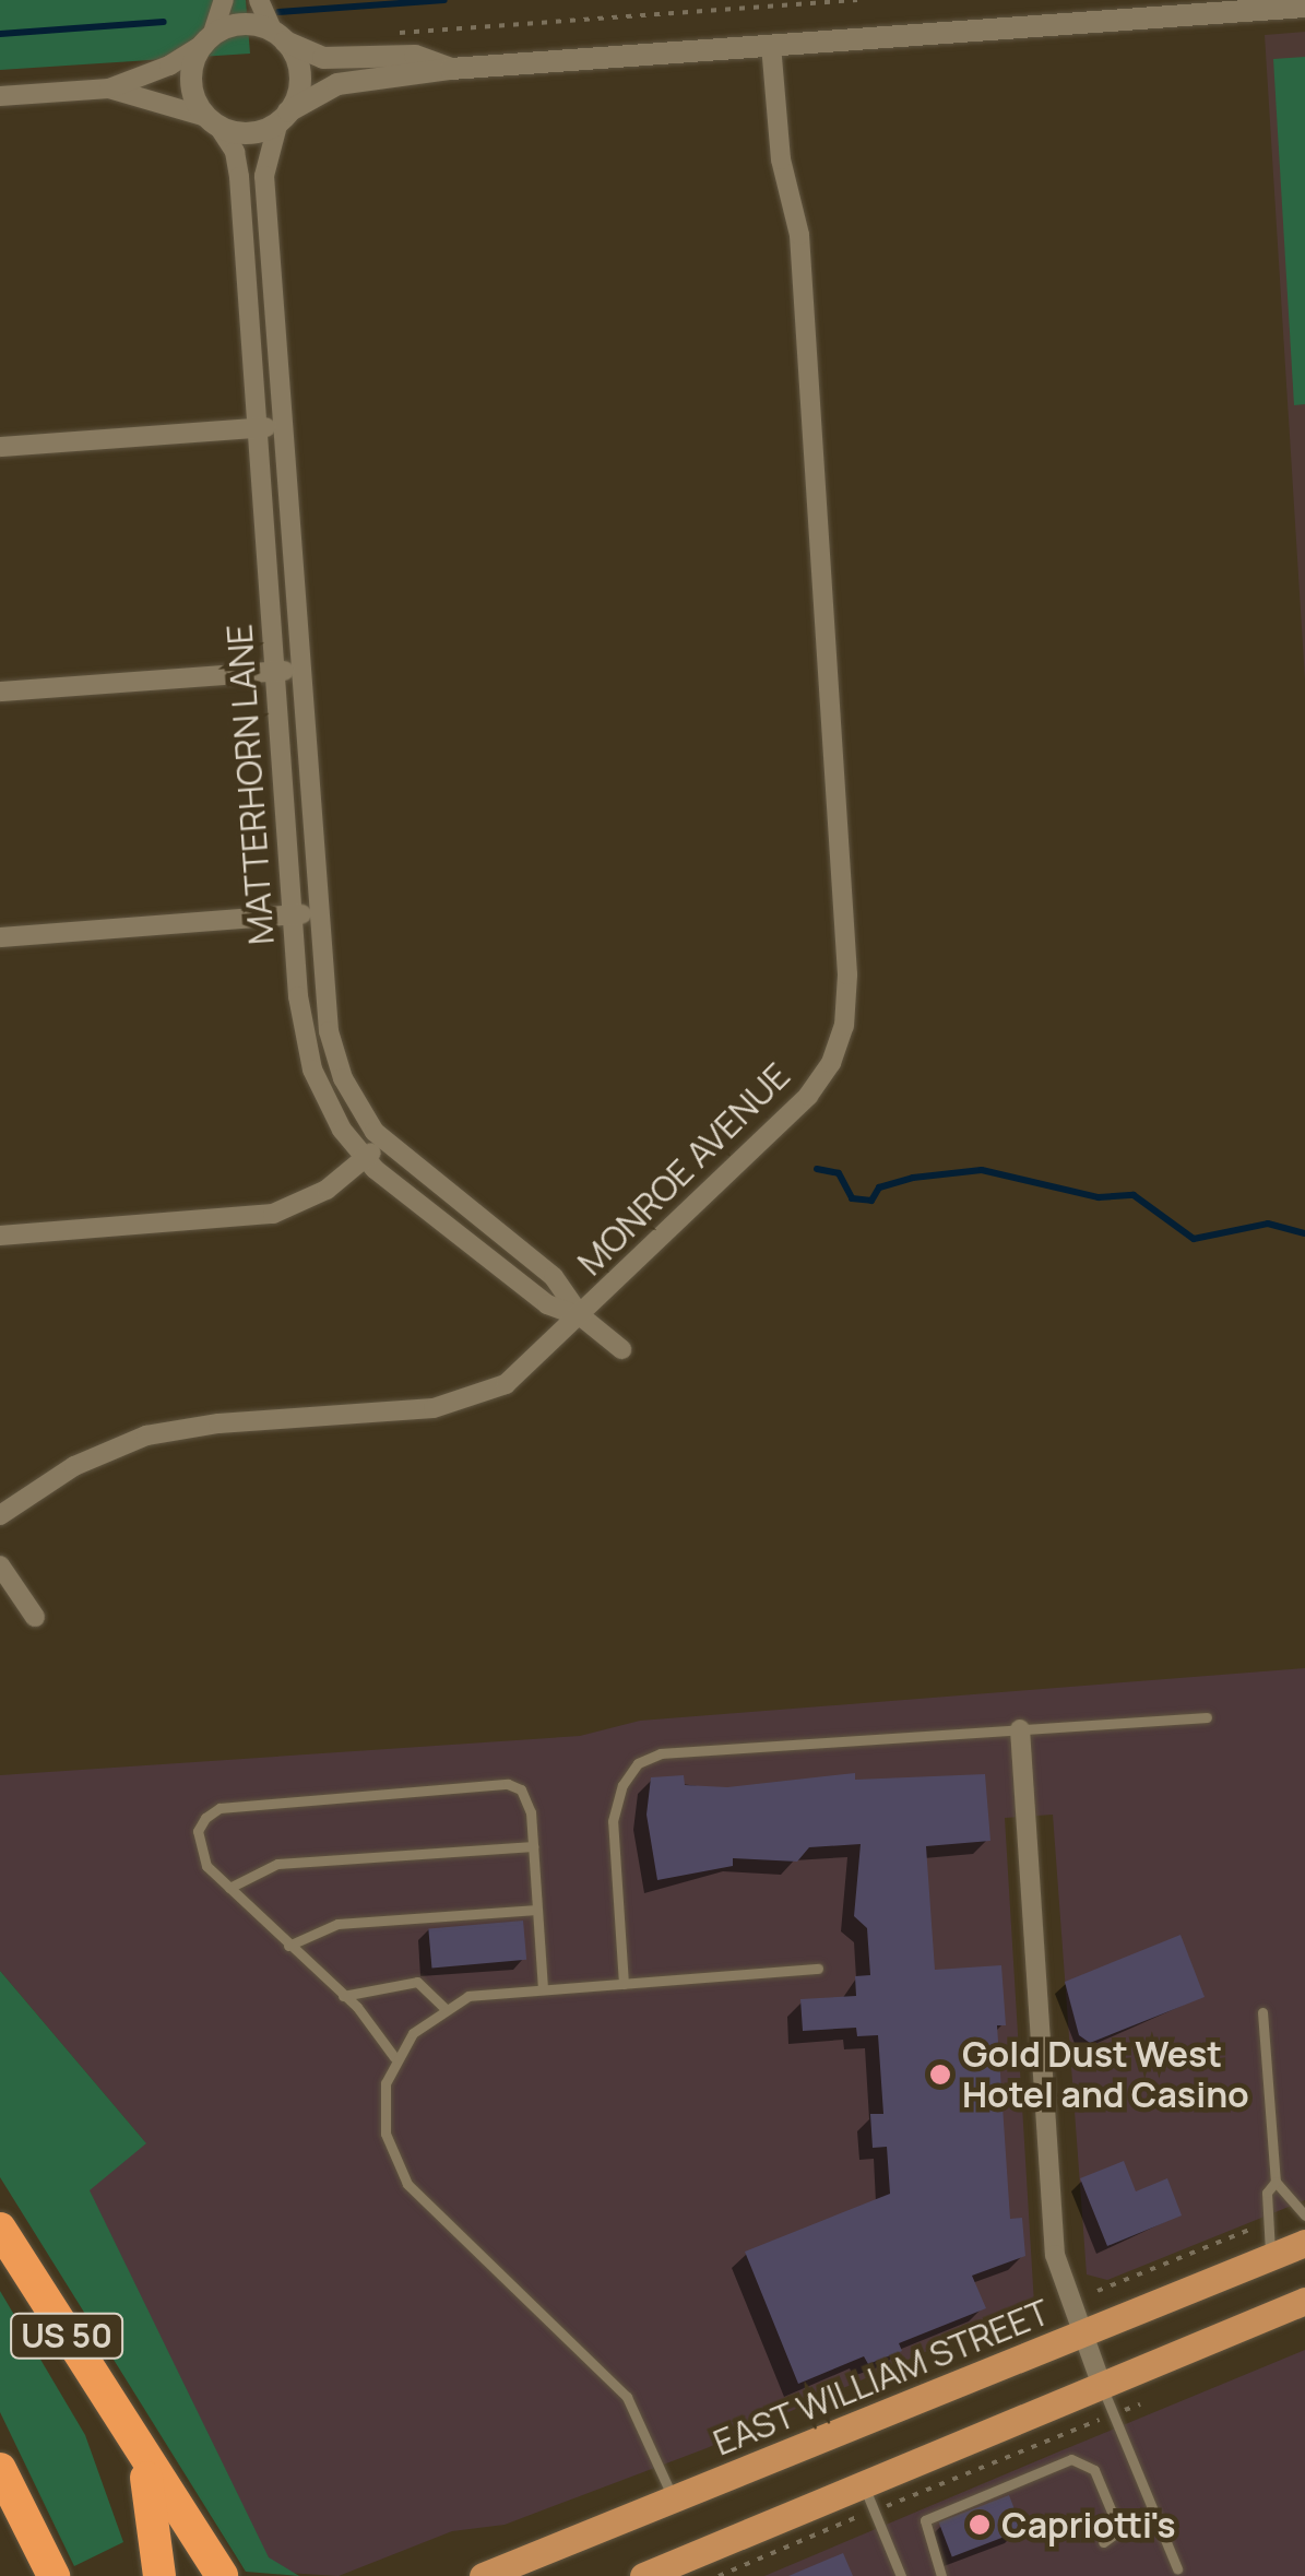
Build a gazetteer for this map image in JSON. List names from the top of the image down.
{
  "streets": {
    "highway": ["US 50"],
    "main road": ["EAST WILLIAM STREET"],
    "street": ["MATTERHORN LANE", "MONROE AVENUE"]
  },
  "crossings": [
    ["MATTERHORN LANE", "MONROE AVENUE"]
  ],
  "places": ["Gold Dust West Hotel and Casino", "Capriotti's"]
}
